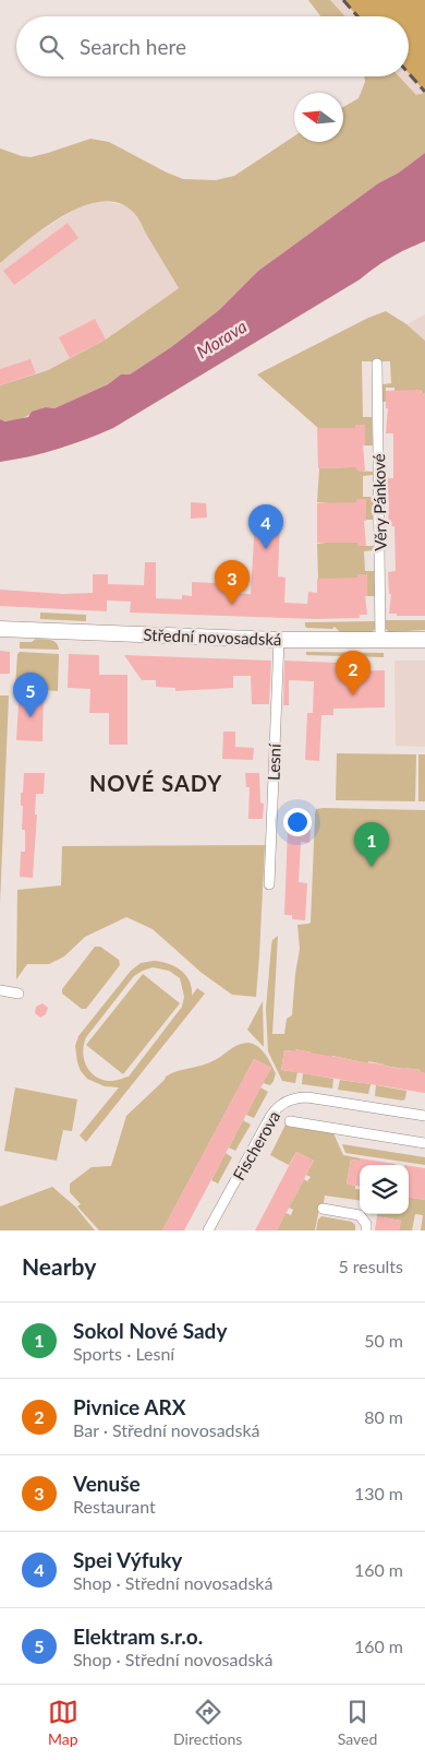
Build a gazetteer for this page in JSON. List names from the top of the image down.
{
  "streets": {
    "main road": ["Střední novosadská"],
    "street": ["Věry Pánkové", "Lesní", "Fischerova"]
  },
  "crossings": [
    ["Věry Pánkové", "Střední novosadská"],
    ["Střední novosadská", "Lesní"]
  ],
  "districts": ["NOVÉ SADY"],
  "water": ["Morava"],
  "north": "left",
  "page": {
    "search": "Search here",
    "pins": [
      "4",
      "3",
      "2",
      "5",
      "1"
    ],
    "heading": ["Nearby", "5 results"],
    "list": [
      {
        "mark": "1",
        "name": "Sokol Nové Sady",
        "note": "Sports · Lesní",
        "value": "50 m"
      },
      {
        "mark": "2",
        "name": "Pivnice ARX",
        "note": "Bar · Střední novosadská",
        "value": "80 m"
      },
      {
        "mark": "3",
        "name": "Venuše",
        "note": "Restaurant",
        "value": "130 m"
      },
      {
        "mark": "4",
        "name": "Spei Výfuky",
        "note": "Shop · Střední novosadská",
        "value": "160 m"
      },
      {
        "mark": "5",
        "name": "Elektram s.r.o.",
        "note": "Shop · Střední novosadská",
        "value": "160 m"
      }
    ],
    "nav": ["Map", "Directions", "Saved"]
  }
}
